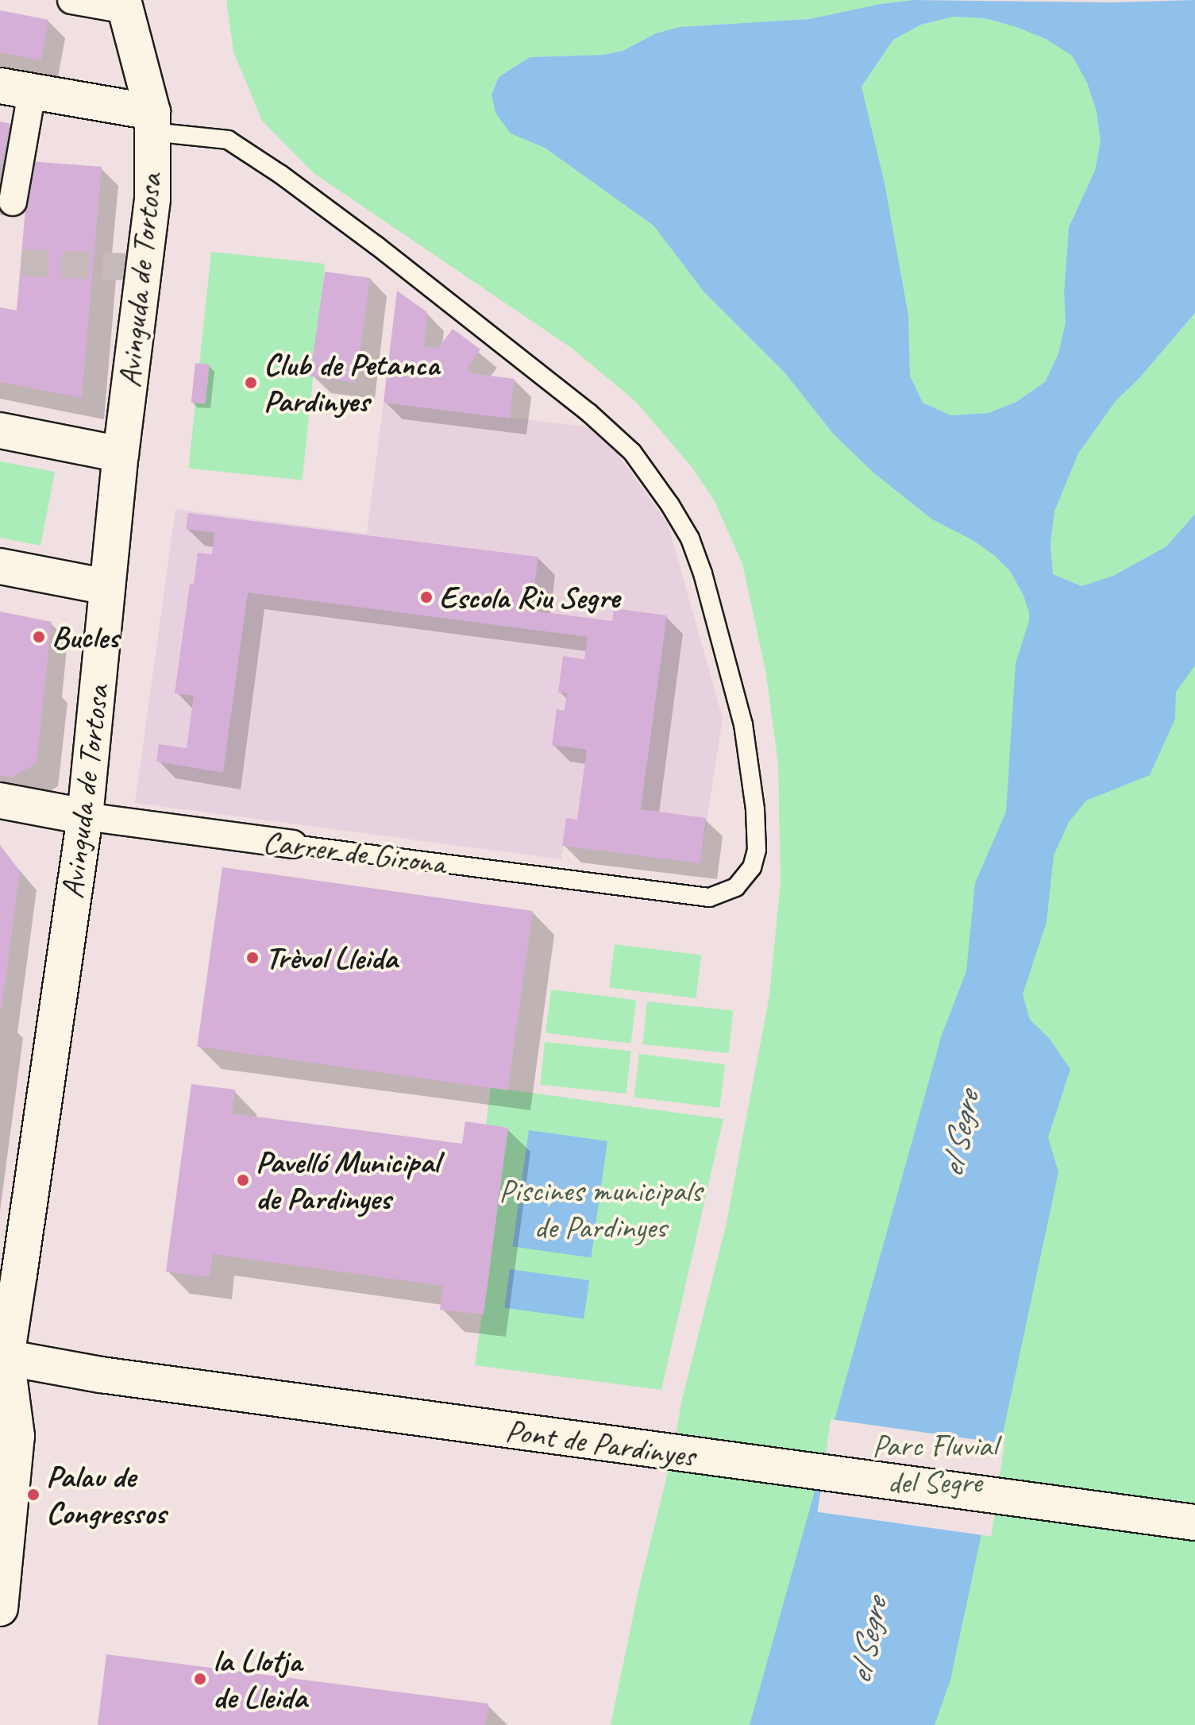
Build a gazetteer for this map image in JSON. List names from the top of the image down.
{
  "streets": {
    "street": ["Avinguda de Tortosa", "Carrer de Girona", "Pont de Pardinyes"]
  },
  "crossings": [
    ["Avinguda de Tortosa", "Carrer de Girona"],
    ["Avinguda de Tortosa", "Pont de Pardinyes"]
  ],
  "water": ["el Segre"],
  "parks": ["Piscines municipals de Pardinyes", "Parc Fluvial del Segre"],
  "places": [
    "Club de Petanca Pardinyes",
    "Escola Riu Segre",
    "Bucles",
    "Trèvol Lleida",
    "Pavelló Municipal de Pardinyes",
    "Palau de Congressos",
    "la Llotja de Lleida"
  ]
}
